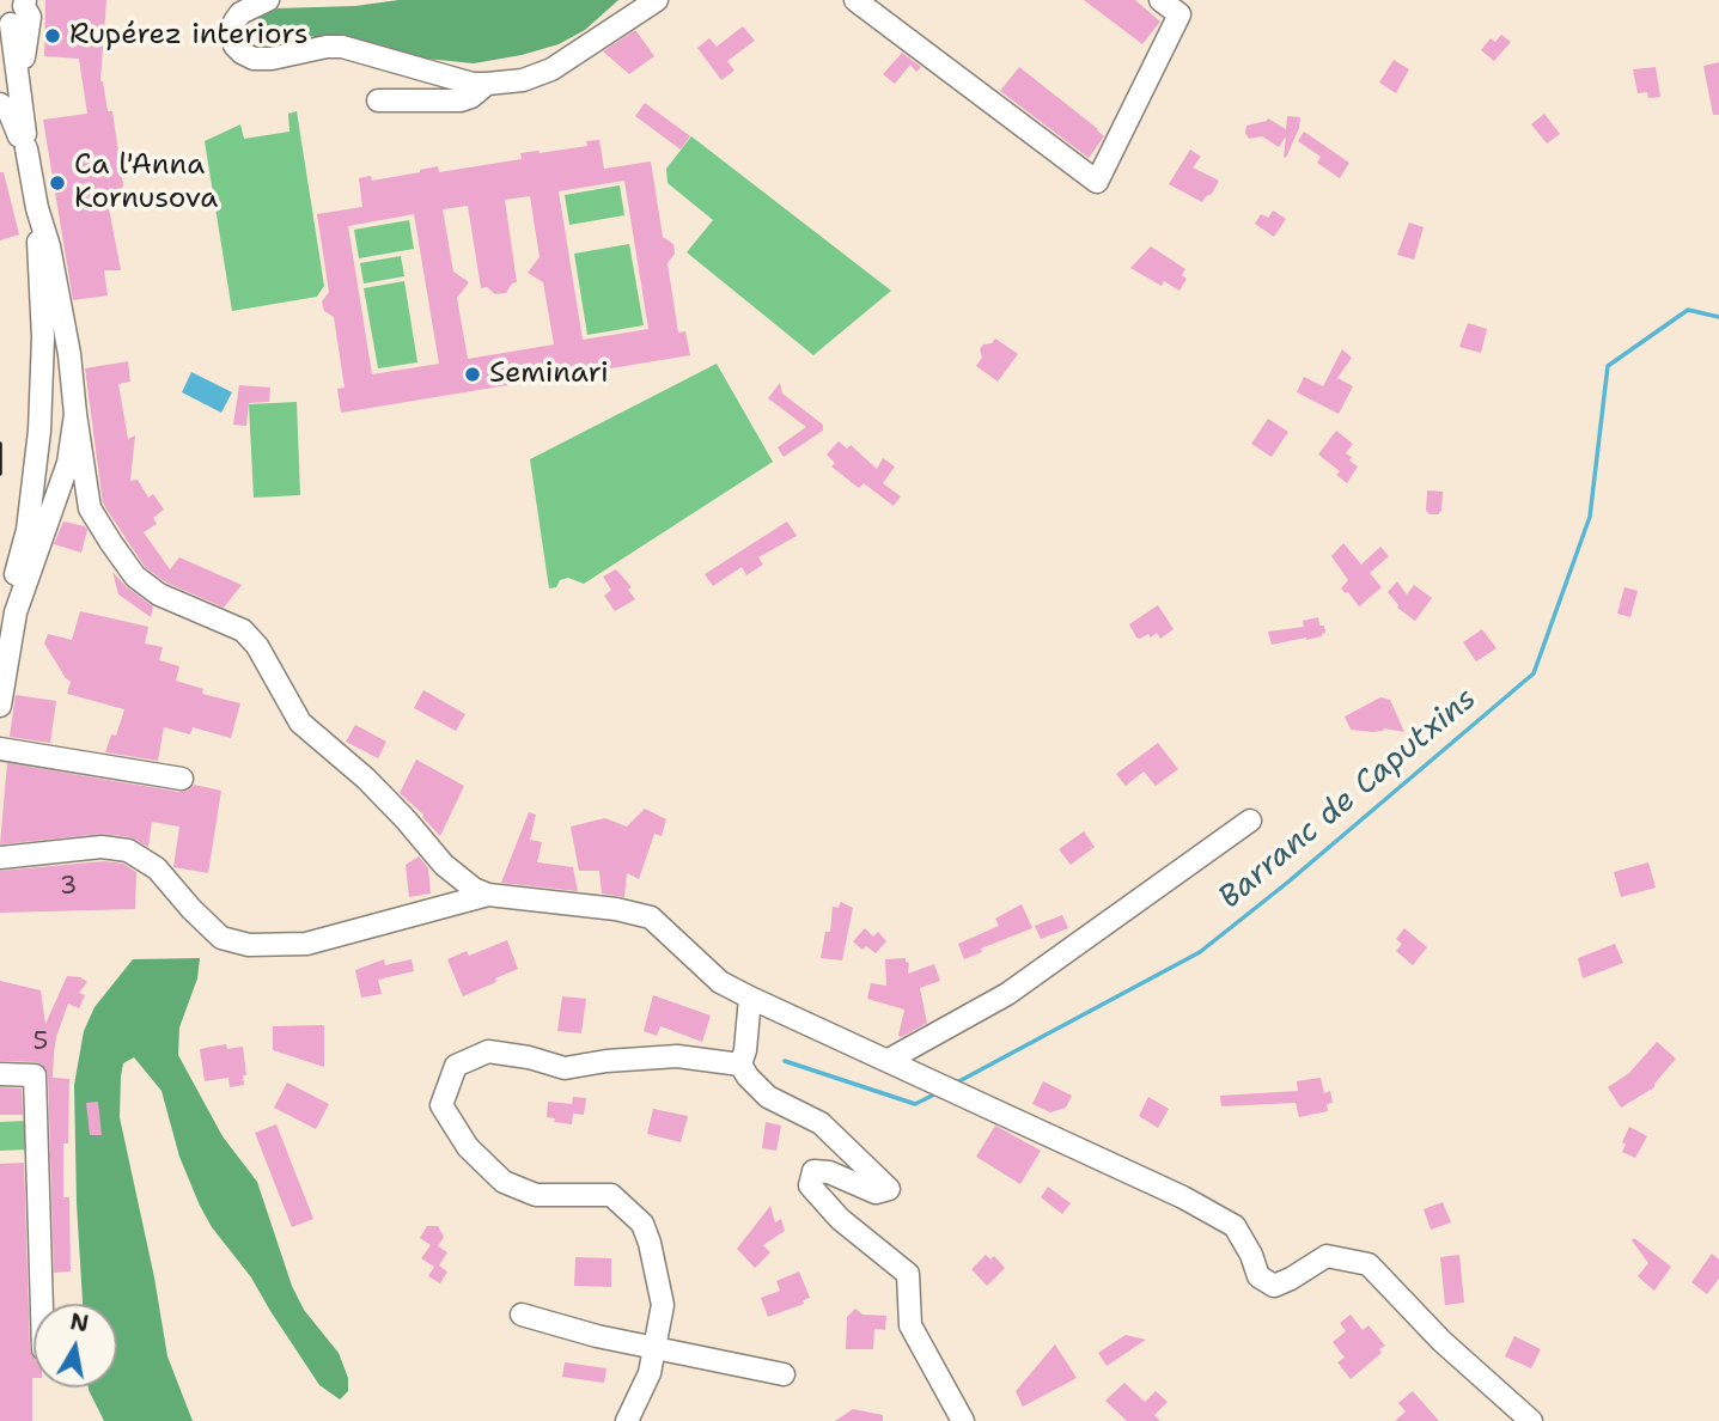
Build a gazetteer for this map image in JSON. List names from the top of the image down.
{
  "water": ["Barranc de Caputxins"],
  "places": ["Rupérez interiors", "Ca l'Anna Kornusova", "Seminari"],
  "house_numbers": ["3", "5"],
  "north": "top"
}
